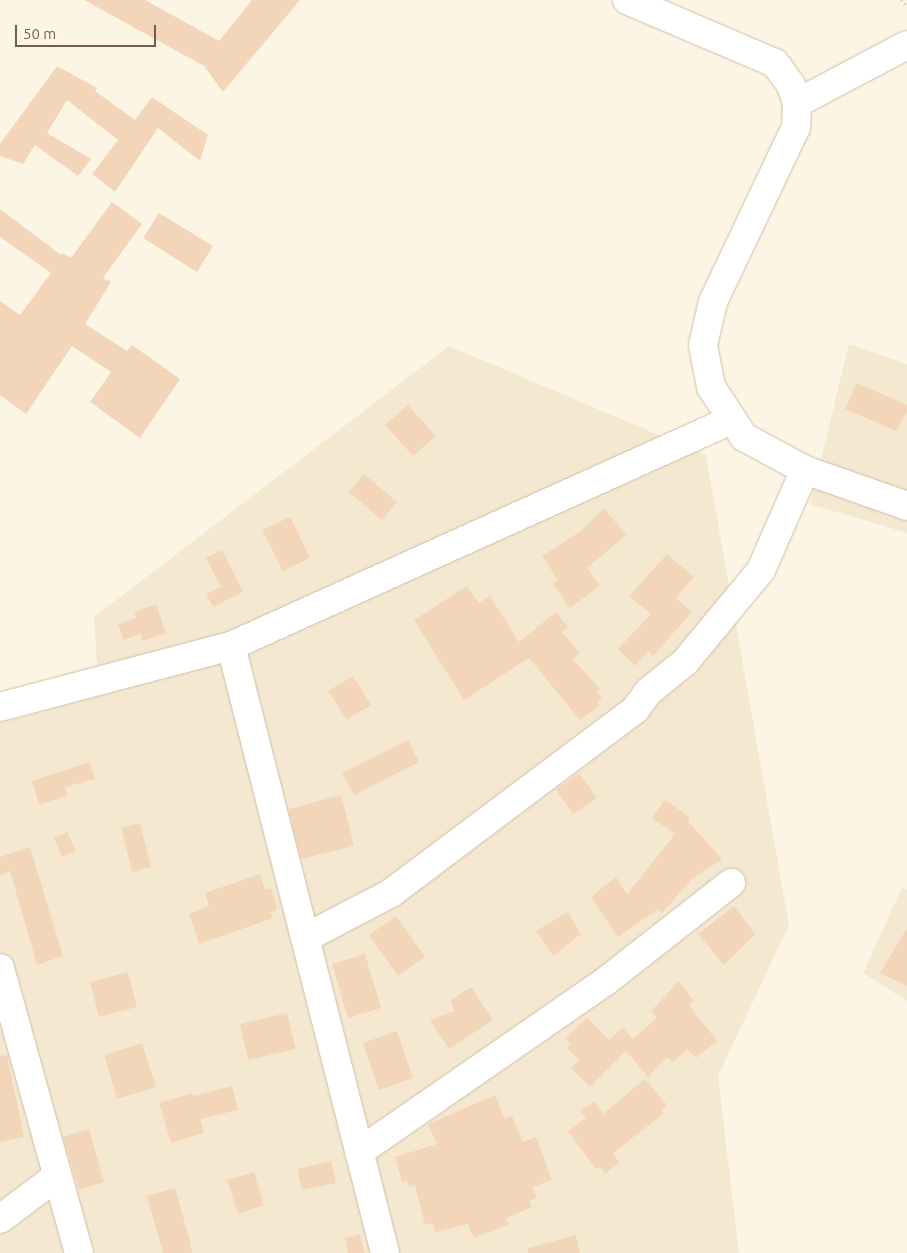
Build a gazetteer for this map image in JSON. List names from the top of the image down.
{
  "scale_bar": "50 m"
}
